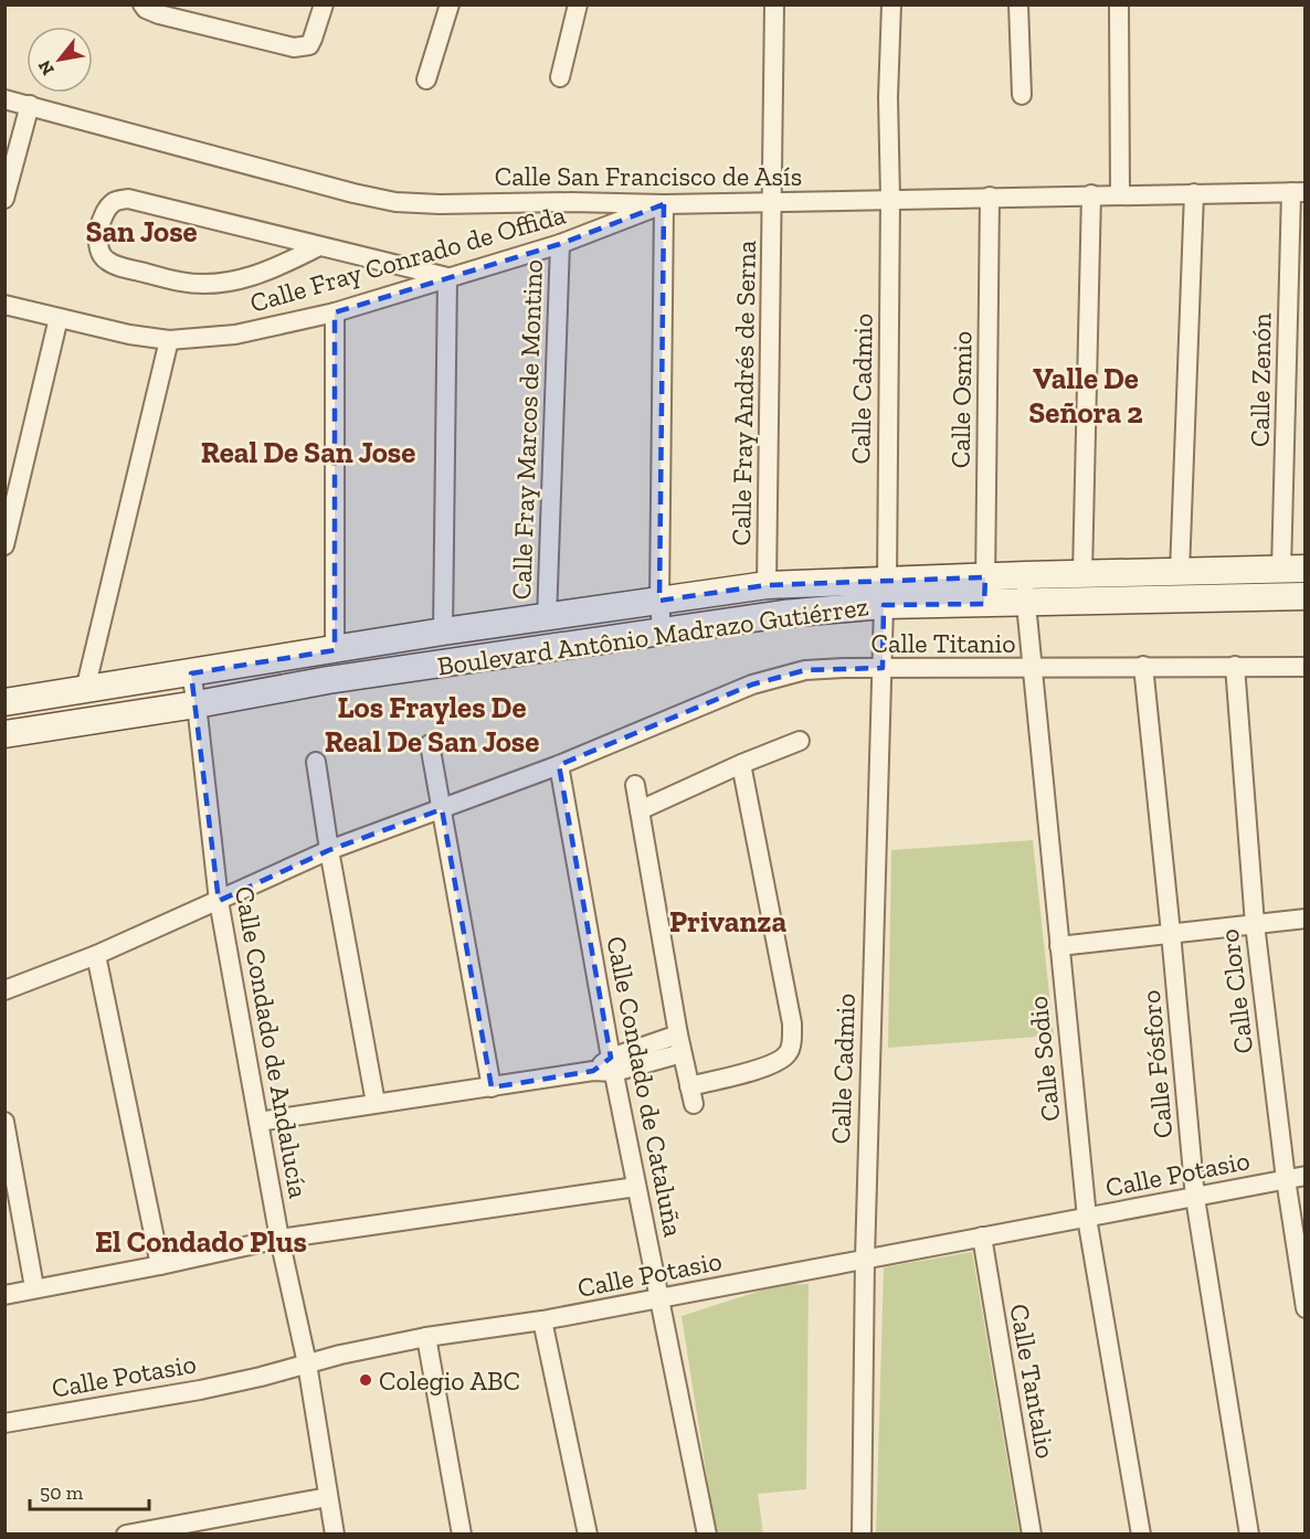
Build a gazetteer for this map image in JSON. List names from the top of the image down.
{
  "streets": {
    "street": [
      "Calle San Francisco de Asís",
      "Calle Fray Conrado de Offida",
      "Calle Zenón",
      "Calle Cadmio",
      "Calle Fray Andrés de Serna",
      "Calle Osmio",
      "Calle Fray Marcos de Montino",
      "Boulevard Antônio Madrazo Gutiérrez",
      "Calle Titanio",
      "Calle Cloro",
      "Calle Condado de Andalucía",
      "Calle Sodio",
      "Calle Fósforo",
      "Calle Condado de Cataluña",
      "Calle Potasio",
      "Calle Tantalio"
    ]
  },
  "crossings": [
    ["Calle San Francisco de Asís", "Calle Fray Conrado de Offida"],
    ["Calle San Francisco de Asís", "Calle Zenón"],
    ["Calle San Francisco de Asís", "Calle Cadmio"],
    ["Calle San Francisco de Asís", "Calle Fray Andrés de Serna"],
    ["Calle San Francisco de Asís", "Calle Osmio"],
    ["Calle Fray Conrado de Offida", "Calle Fray Marcos de Montino"],
    ["Calle Zenón", "Boulevard Antônio Madrazo Gutiérrez"],
    ["Calle Cadmio", "Boulevard Antônio Madrazo Gutiérrez"],
    ["Calle Cadmio", "Calle Titanio"],
    ["Calle Cadmio", "Calle Potasio"],
    ["Calle Fray Andrés de Serna", "Boulevard Antônio Madrazo Gutiérrez"],
    ["Calle Osmio", "Boulevard Antônio Madrazo Gutiérrez"],
    ["Calle Fray Marcos de Montino", "Boulevard Antônio Madrazo Gutiérrez"],
    ["Boulevard Antônio Madrazo Gutiérrez", "Calle Condado de Andalucía"],
    ["Boulevard Antônio Madrazo Gutiérrez", "Calle Sodio"],
    ["Calle Titanio", "Calle Cloro"],
    ["Calle Titanio", "Calle Condado de Andalucía"],
    ["Calle Titanio", "Calle Sodio"],
    ["Calle Titanio", "Calle Fósforo"],
    ["Calle Titanio", "Calle Condado de Cataluña"],
    ["Calle Cloro", "Calle Potasio"],
    ["Calle Condado de Andalucía", "Calle Potasio"],
    ["Calle Sodio", "Calle Potasio"],
    ["Calle Fósforo", "Calle Potasio"],
    ["Calle Condado de Cataluña", "Calle Potasio"],
    ["Calle Potasio", "Calle Tantalio"]
  ],
  "districts": [
    "San Jose",
    "Valle De Señora 2",
    "Real De San Jose",
    "Los Frayles De Real De San Jose",
    "Privanza",
    "El Condado Plus"
  ],
  "places": ["Colegio ABC"],
  "scale_bar": "50 m",
  "north": "bottom left"
}
